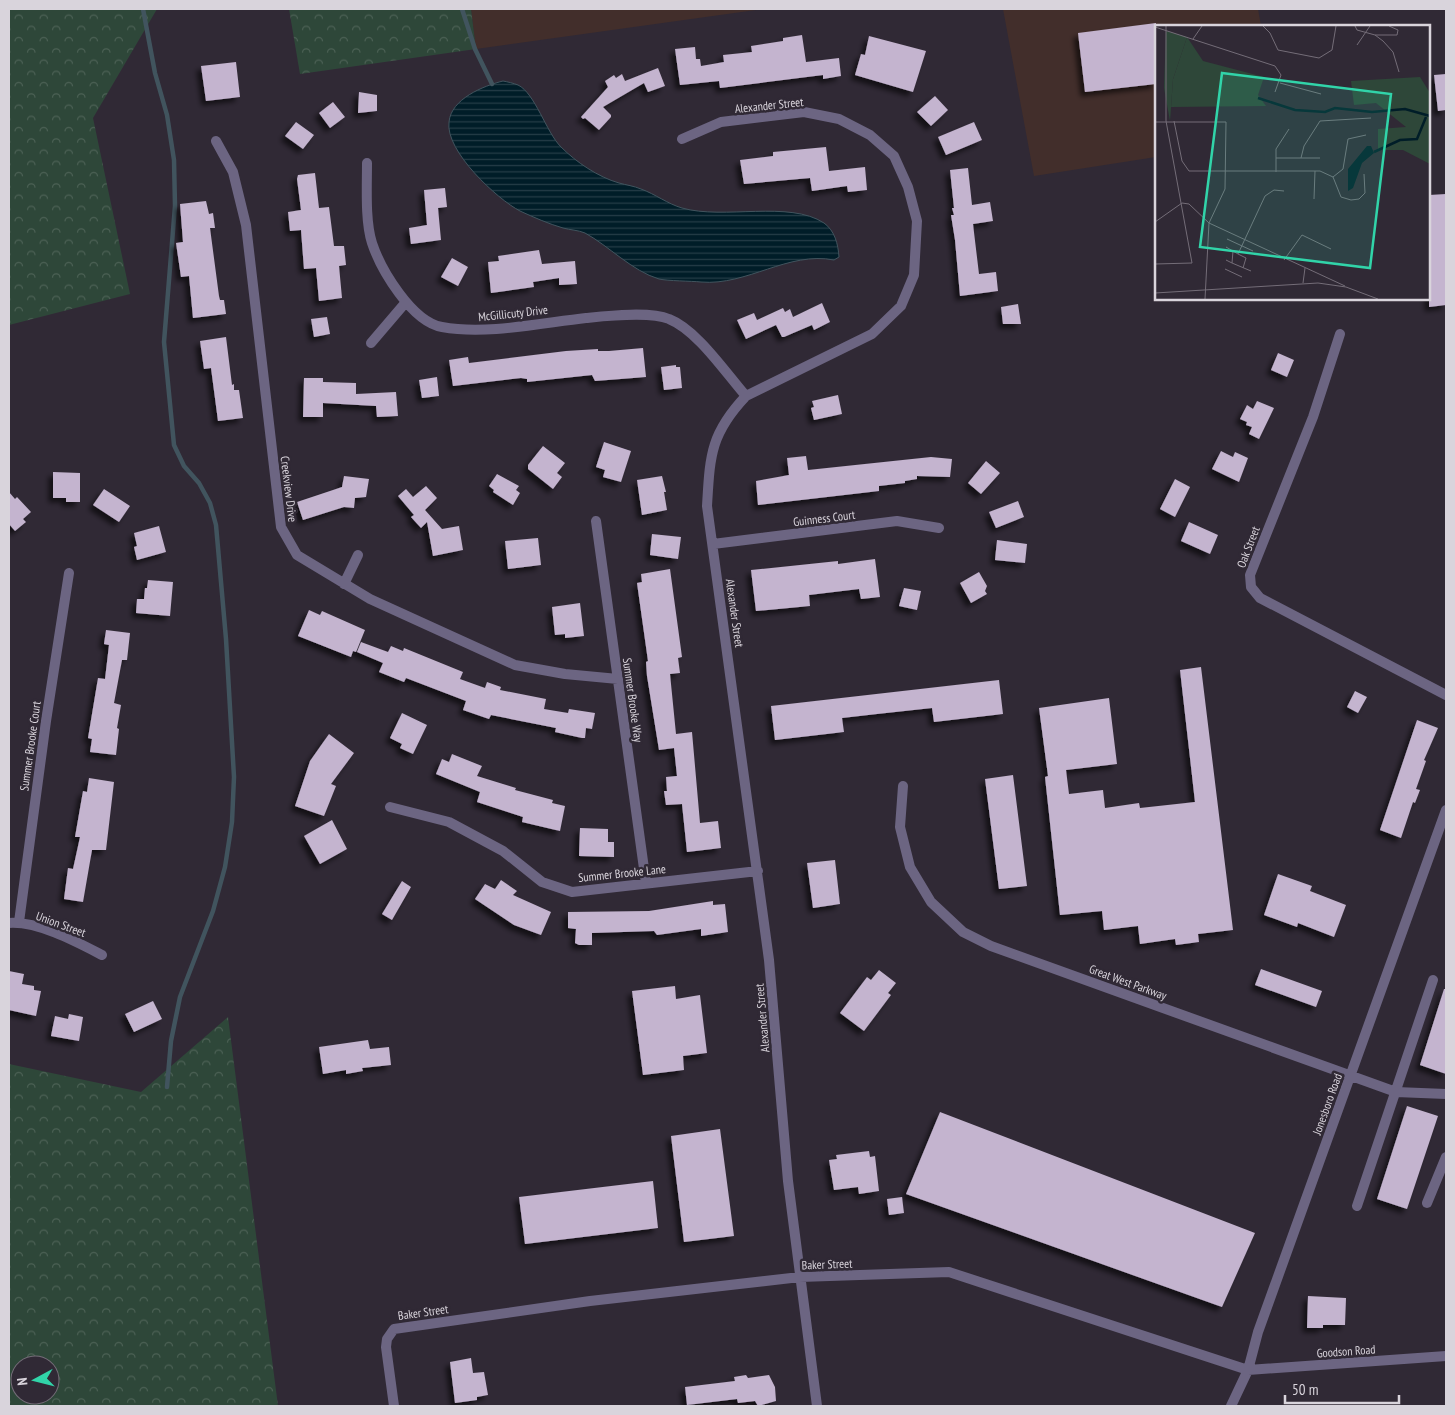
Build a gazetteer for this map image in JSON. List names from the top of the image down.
{
  "streets": {
    "street": [
      "Alexander Street",
      "McGillicuty Drive",
      "Creekview Drive",
      "Guinness Court",
      "Oak Street",
      "Summer Brooke Way",
      "Summer Brooke Court",
      "Summer Brooke Lane",
      "Union Street",
      "Great West Parkway",
      "Jonesboro Road",
      "Baker Street",
      "Goodson Road"
    ]
  },
  "crossings": [
    ["Alexander Street", "McGillicuty Drive"],
    ["Alexander Street", "Guinness Court"],
    ["Alexander Street", "Summer Brooke Lane"],
    ["Alexander Street", "Baker Street"],
    ["Creekview Drive", "Summer Brooke Way"],
    ["Summer Brooke Way", "Summer Brooke Lane"],
    ["Summer Brooke Court", "Union Street"],
    ["Great West Parkway", "Jonesboro Road"],
    ["Jonesboro Road", "Baker Street"],
    ["Jonesboro Road", "Goodson Road"],
    ["Baker Street", "Goodson Road"]
  ],
  "scale_bar": "50 m",
  "north": "left"
}
